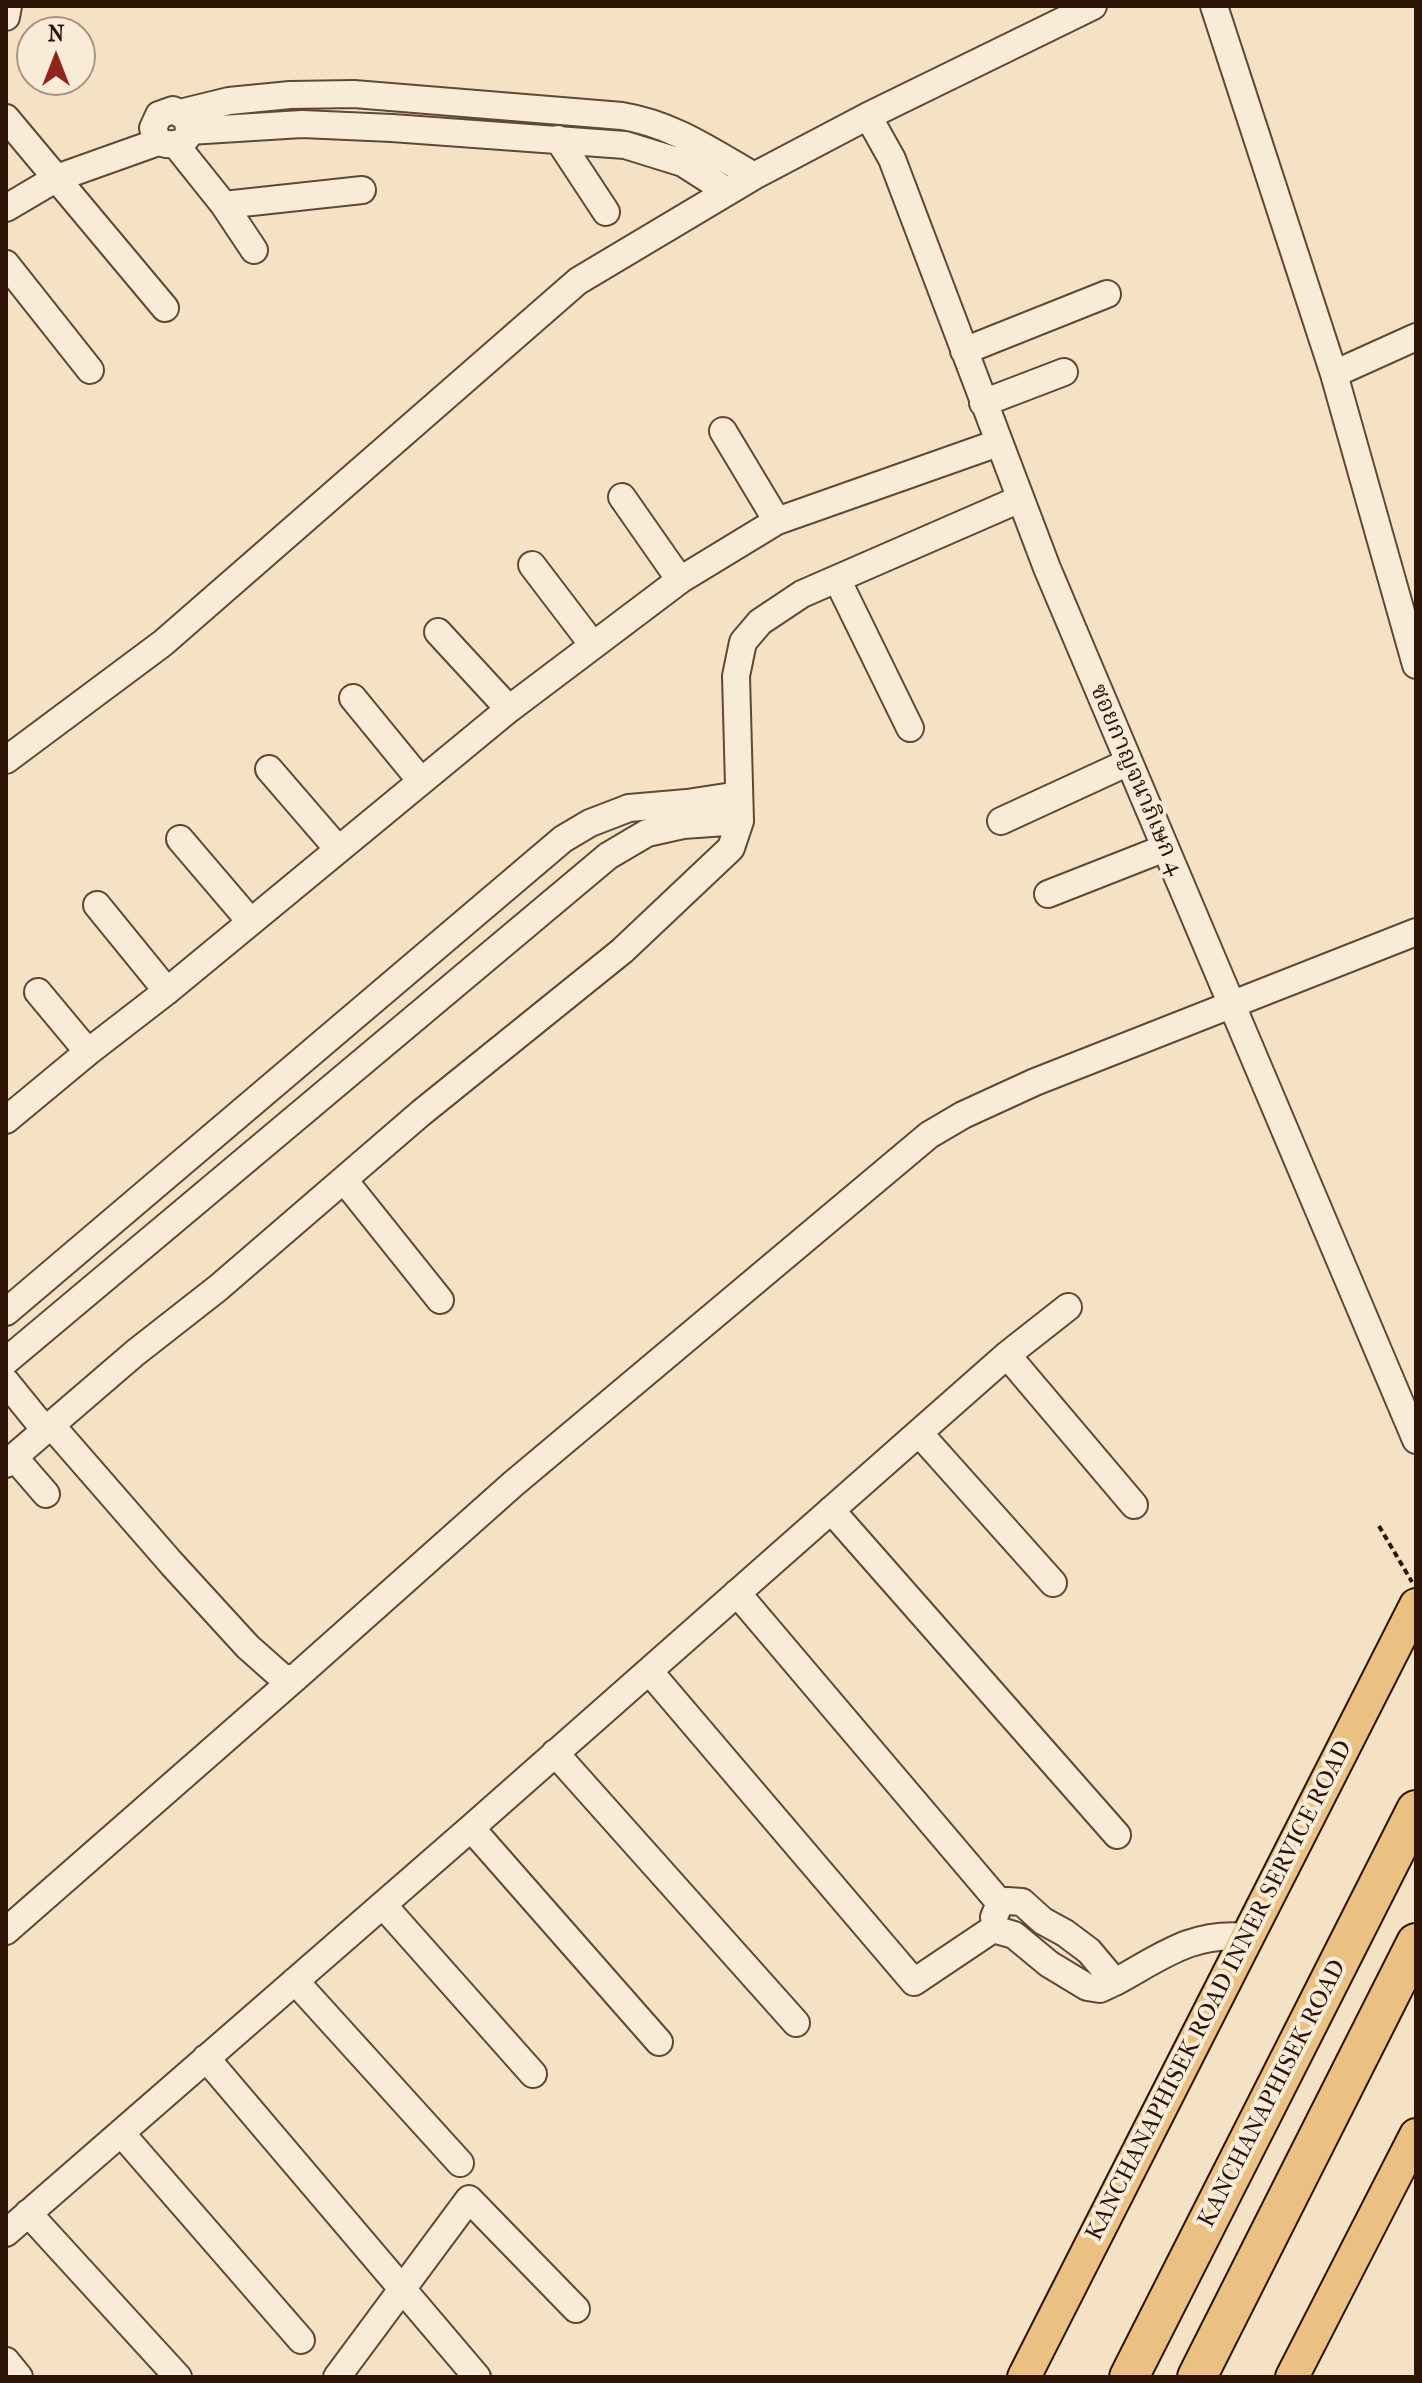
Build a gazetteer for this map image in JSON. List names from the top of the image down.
{
  "streets": {
    "highway": ["KANCHANAPHISEK ROAD"],
    "main road": ["KANCHANAPHISEK ROAD INNER SERVICE ROAD"],
    "street": ["ซอยกาญจนาภิเษก 4"]
  },
  "north": "top"
}
